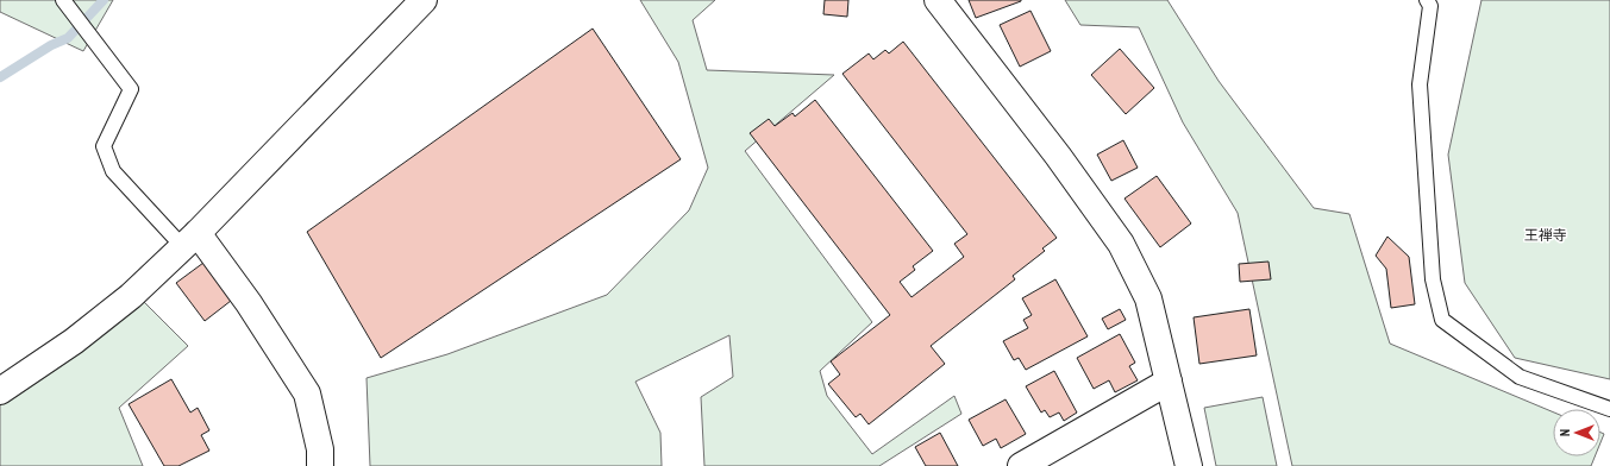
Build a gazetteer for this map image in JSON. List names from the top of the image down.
{
  "districts": ["王禅寺"],
  "north": "left"
}
